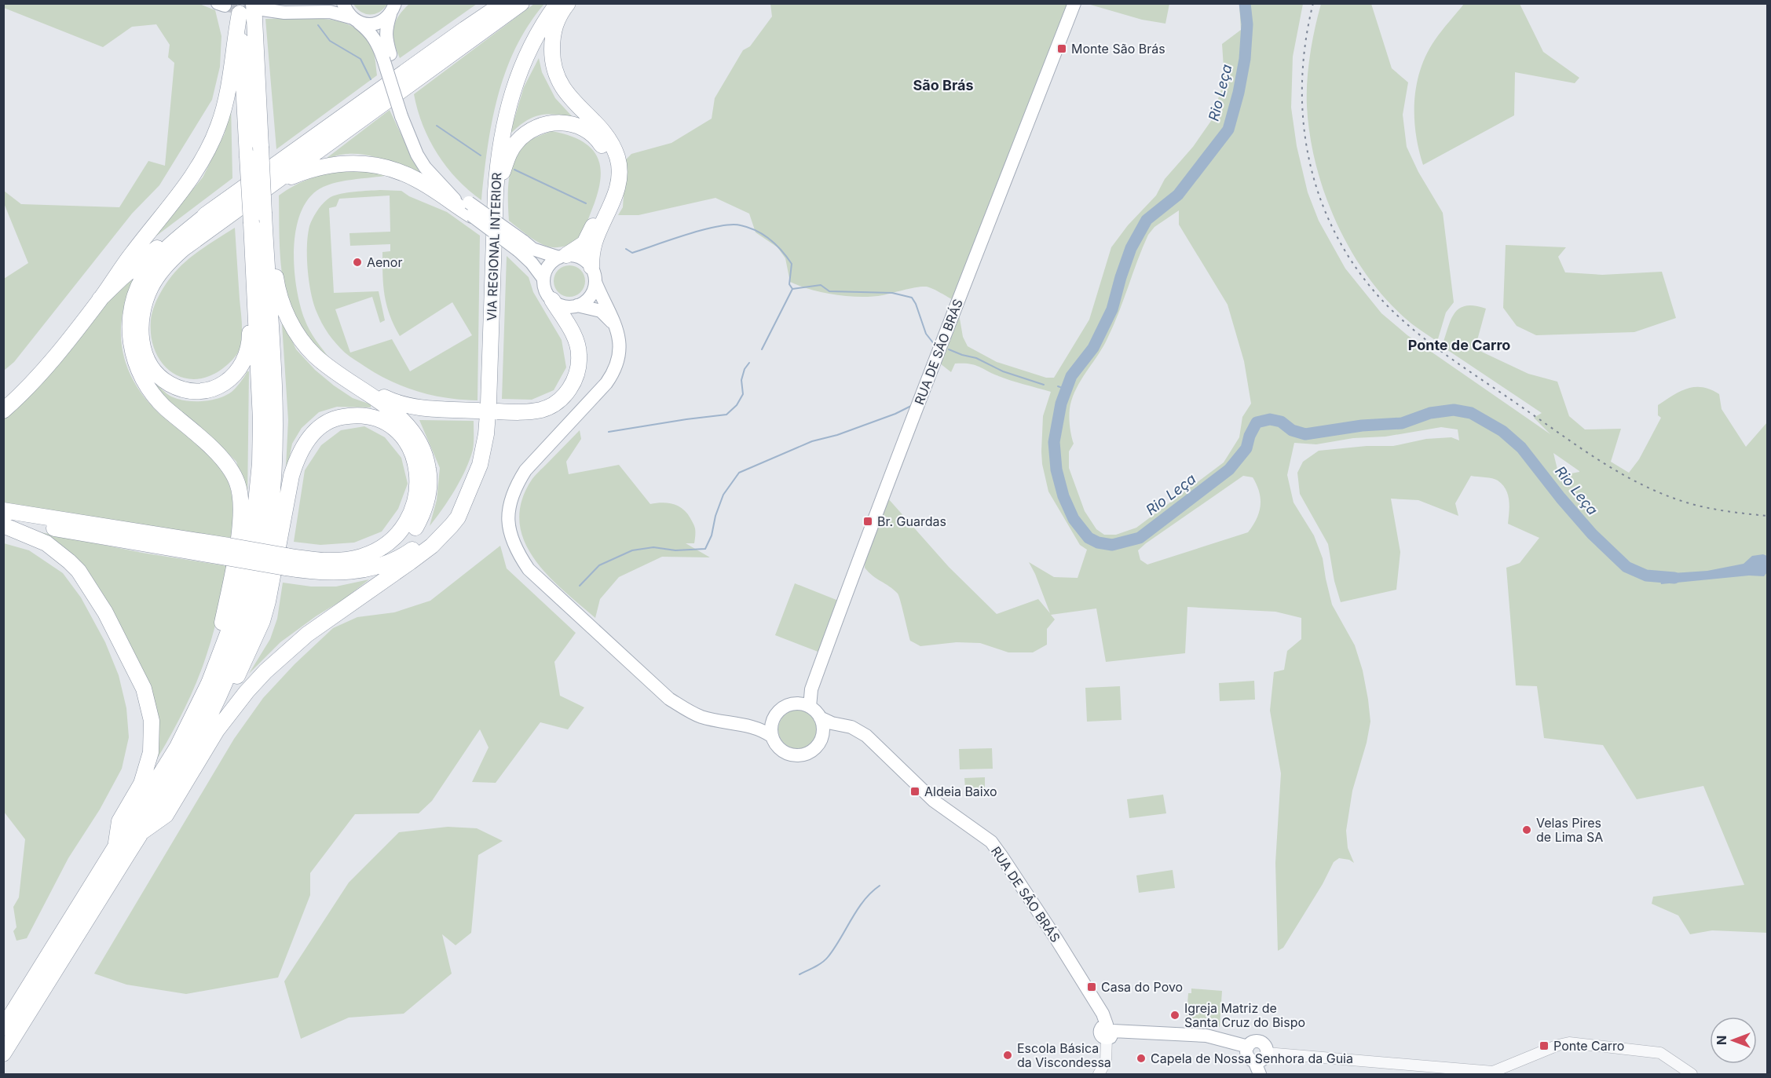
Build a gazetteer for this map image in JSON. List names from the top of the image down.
{
  "streets": {
    "highway": ["VIA REGIONAL INTERIOR"],
    "main road": ["RUA DE SÃO BRÁS"]
  },
  "districts": ["São Brás", "Ponte de Carro"],
  "water": ["Rio Leça"],
  "places": {
    "transit": [
      "Monte São Brás",
      "Br. Guardas",
      "Aldeia Baixo",
      "Casa do Povo",
      "Ponte Carro"
    ],
    "other": [
      "Aenor",
      "Velas Pires de Lima SA",
      "Igreja Matriz de Santa Cruz do Bispo",
      "Escola Básica da Viscondessa",
      "Capela de Nossa Senhora da Guia"
    ]
  },
  "north": "left"
}
